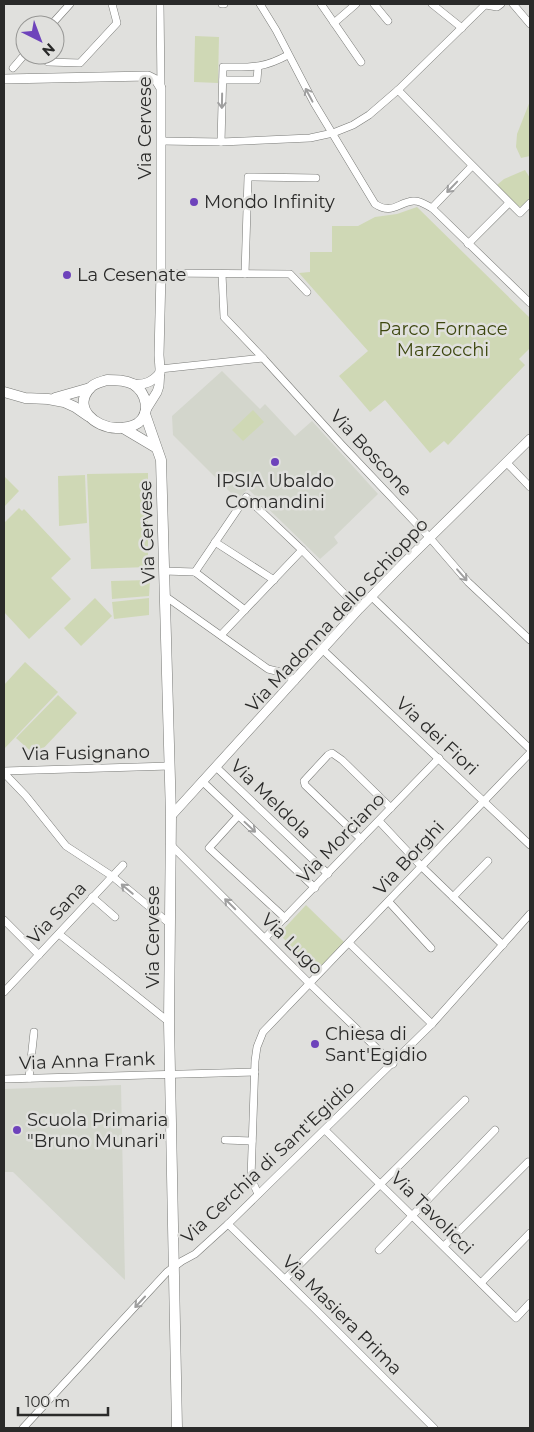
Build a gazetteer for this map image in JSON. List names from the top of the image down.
{
  "streets": {
    "main road": ["Via Cervese"],
    "street": [
      "Via Boscone",
      "Via Madonna dello Schioppo",
      "Via dei Fiori",
      "Via Fusignano",
      "Via Meldola",
      "Via Morciano",
      "Via Borghi",
      "Via Sana",
      "Via Lugo",
      "Via Anna Frank",
      "Via Cerchia di Sant'Egidio",
      "Via Tavolicci",
      "Via Masiera Prima"
    ]
  },
  "crossings": [
    ["Via Cervese", "Via Madonna dello Schioppo"],
    ["Via Cervese", "Via Fusignano"],
    ["Via Cervese", "Via Lugo"],
    ["Via Cervese", "Via Anna Frank"],
    ["Via Cervese", "Via Cerchia di Sant'Egidio"],
    ["Via Boscone", "Via Madonna dello Schioppo"],
    ["Via Madonna dello Schioppo", "Via dei Fiori"],
    ["Via Madonna dello Schioppo", "Via Meldola"],
    ["Via dei Fiori", "Via Morciano"],
    ["Via dei Fiori", "Via Borghi"],
    ["Via Meldola", "Via Morciano"],
    ["Via Morciano", "Via Lugo"],
    ["Via Borghi", "Via Lugo"],
    ["Via Borghi", "Via Anna Frank"],
    ["Via Borghi", "Via Cerchia di Sant'Egidio"],
    ["Via Lugo", "Via Cerchia di Sant'Egidio"],
    ["Via Cerchia di Sant'Egidio", "Via Tavolicci"],
    ["Via Cerchia di Sant'Egidio", "Via Masiera Prima"]
  ],
  "parks": ["Parco Fornace Marzocchi"],
  "places": [
    "Mondo Infinity",
    "La Cesenate",
    "IPSIA Ubaldo Comandini",
    "Chiesa di Sant'Egidio",
    "Scuola Primaria \"Bruno Munari\""
  ],
  "scale_bar": "100 m",
  "north": "bottom right"
}
